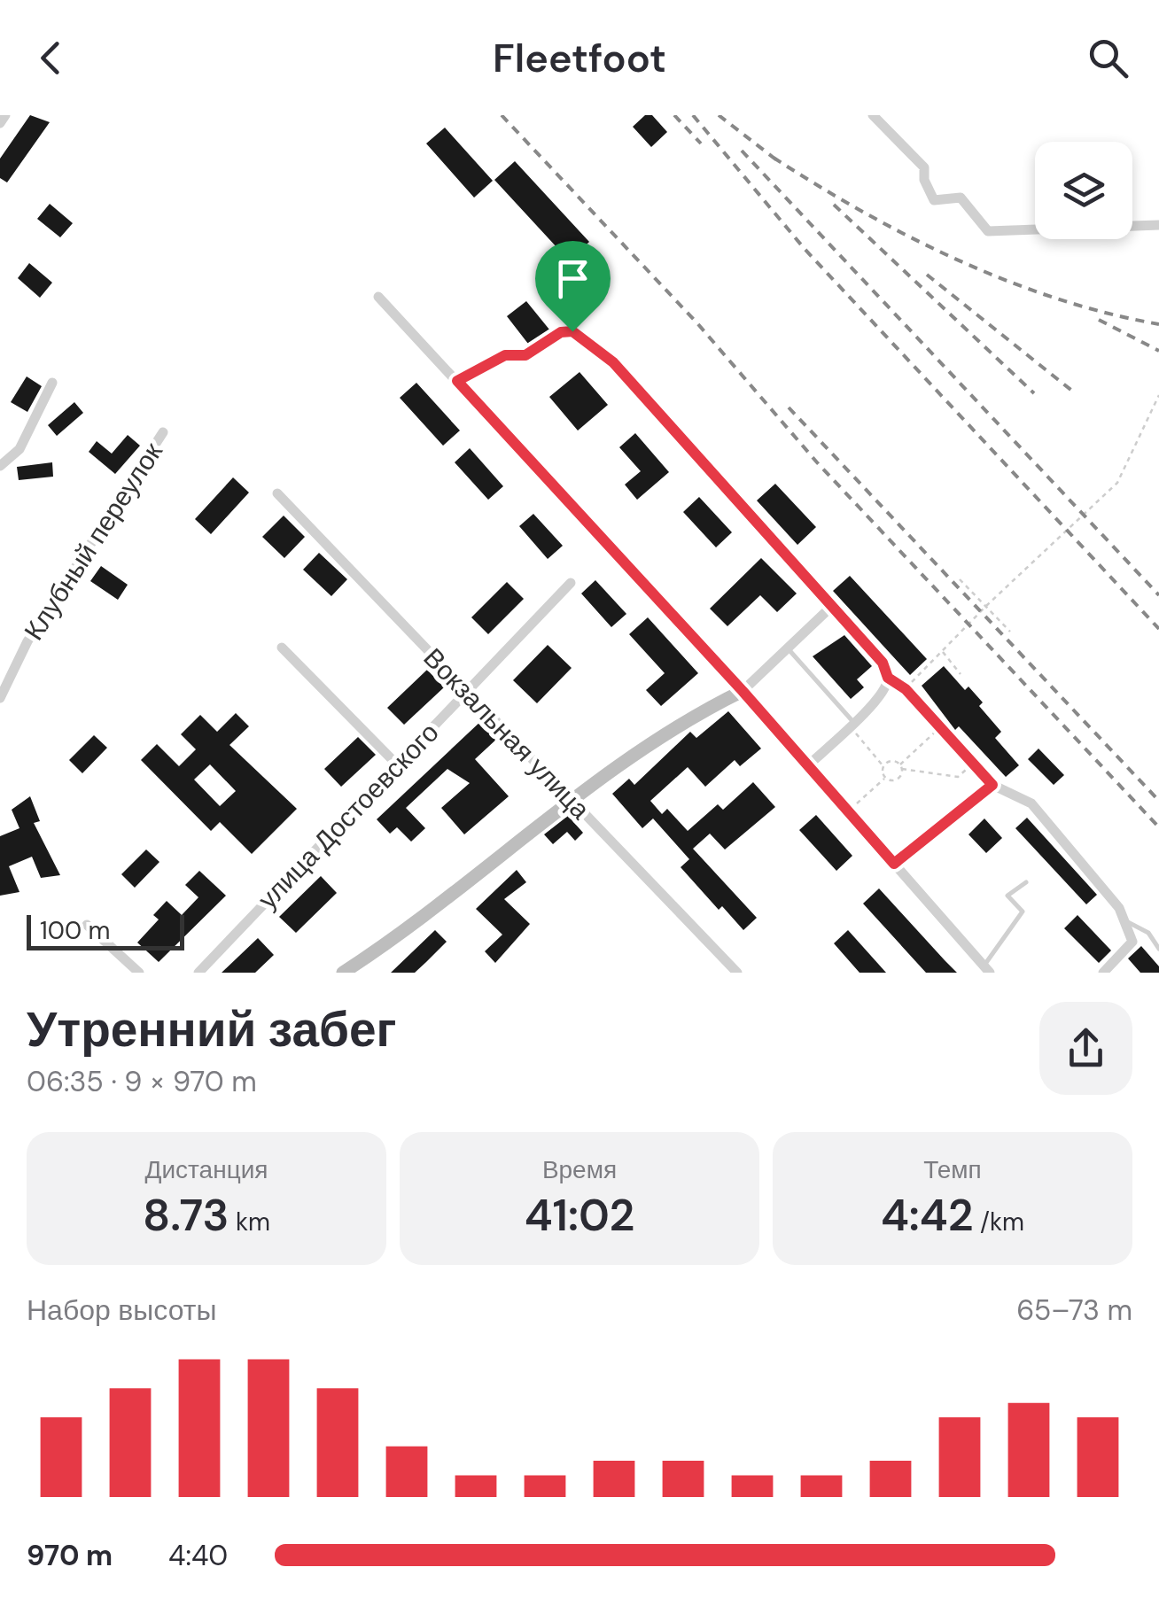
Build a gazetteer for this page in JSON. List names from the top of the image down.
{
  "streets": {
    "street": ["Клубный переулок", "Вокзальная улица", "улица Достоевского"]
  },
  "crossings": [
    ["Вокзальная улица", "улица Достоевского"]
  ],
  "scale_bar": "100 m",
  "page": {
    "header": "Fleetfoot",
    "scale": "100 m",
    "heading": ["Утренний забег", "06:35 · 9 × 970 m"],
    "stats": [
      ["Дистанция", "8.73 km"],
      ["Время", "41:02"],
      ["Темп", "4:42 /km"]
    ],
    "chart": ["Набор высоты", "65–73 m"],
    "list": [
      {
        "name": "970 m",
        "note": "4:40"
      }
    ]
  }
}
